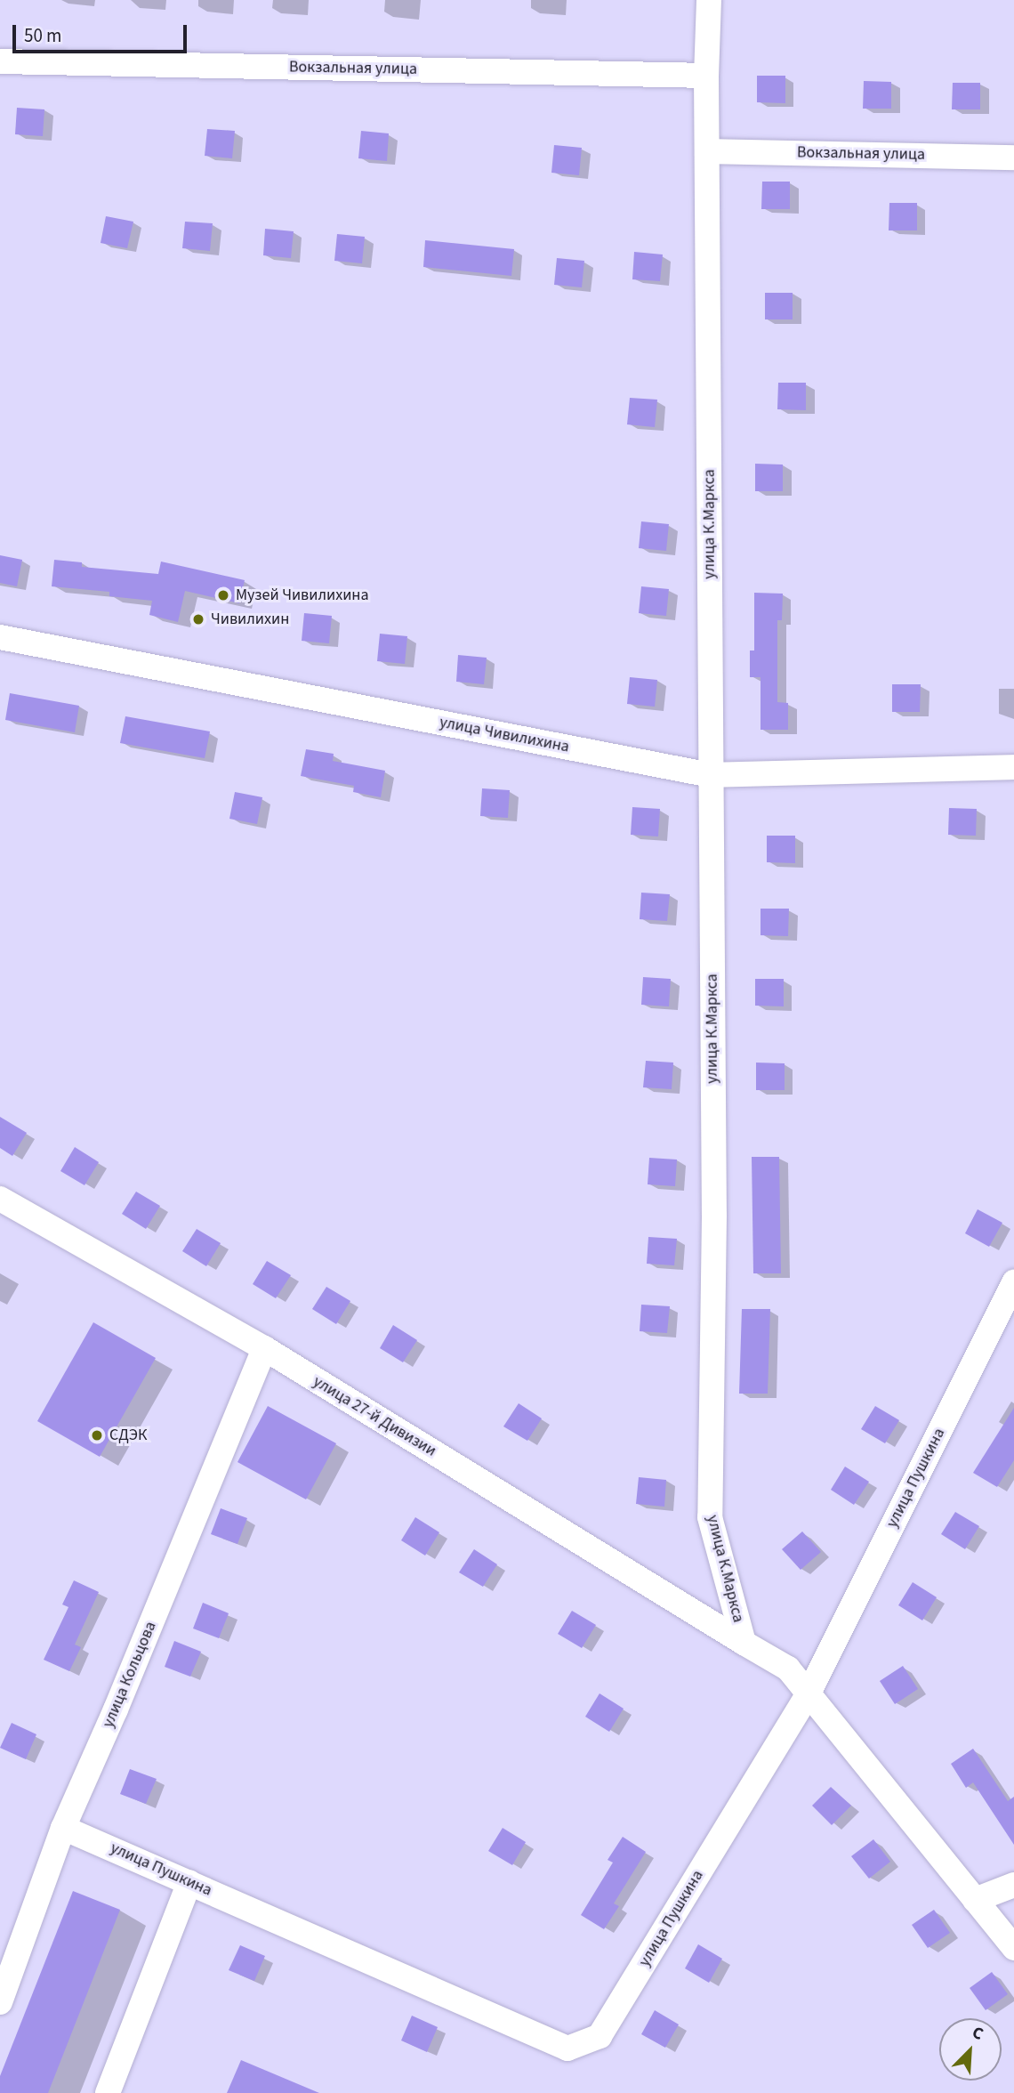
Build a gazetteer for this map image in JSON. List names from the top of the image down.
{
  "streets": {
    "street": [
      "Вокзальная улица",
      "улица К.Маркса",
      "улица Чивилихина",
      "улица 27-й Дивизии",
      "улица Пушкина",
      "улица Кольцова"
    ]
  },
  "crossings": [
    ["Вокзальная улица", "улица К.Маркса"],
    ["улица К.Маркса", "улица Чивилихина"],
    ["улица К.Маркса", "улица 27-й Дивизии"],
    ["улица К.Маркса", "улица Пушкина"],
    ["улица 27-й Дивизии", "улица Кольцова"],
    ["улица Пушкина", "улица Кольцова"]
  ],
  "places": ["Музей Чивилихина", "Чивилихин", "СДЭК"],
  "scale_bar": "50 m",
  "north": "top right"
}
